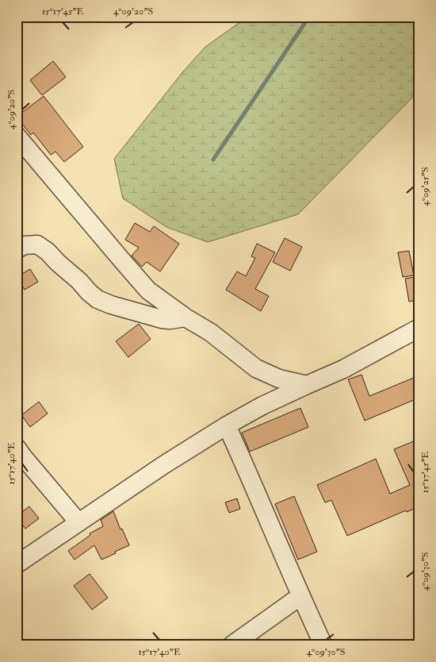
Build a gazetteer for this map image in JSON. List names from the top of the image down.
{
  "coordinates": [
    "15°17'45\"E",
    "4°09'20\"S",
    "4°09'25\"S",
    "15°17'40\"E",
    "4°09'30\"S"
  ]
}
